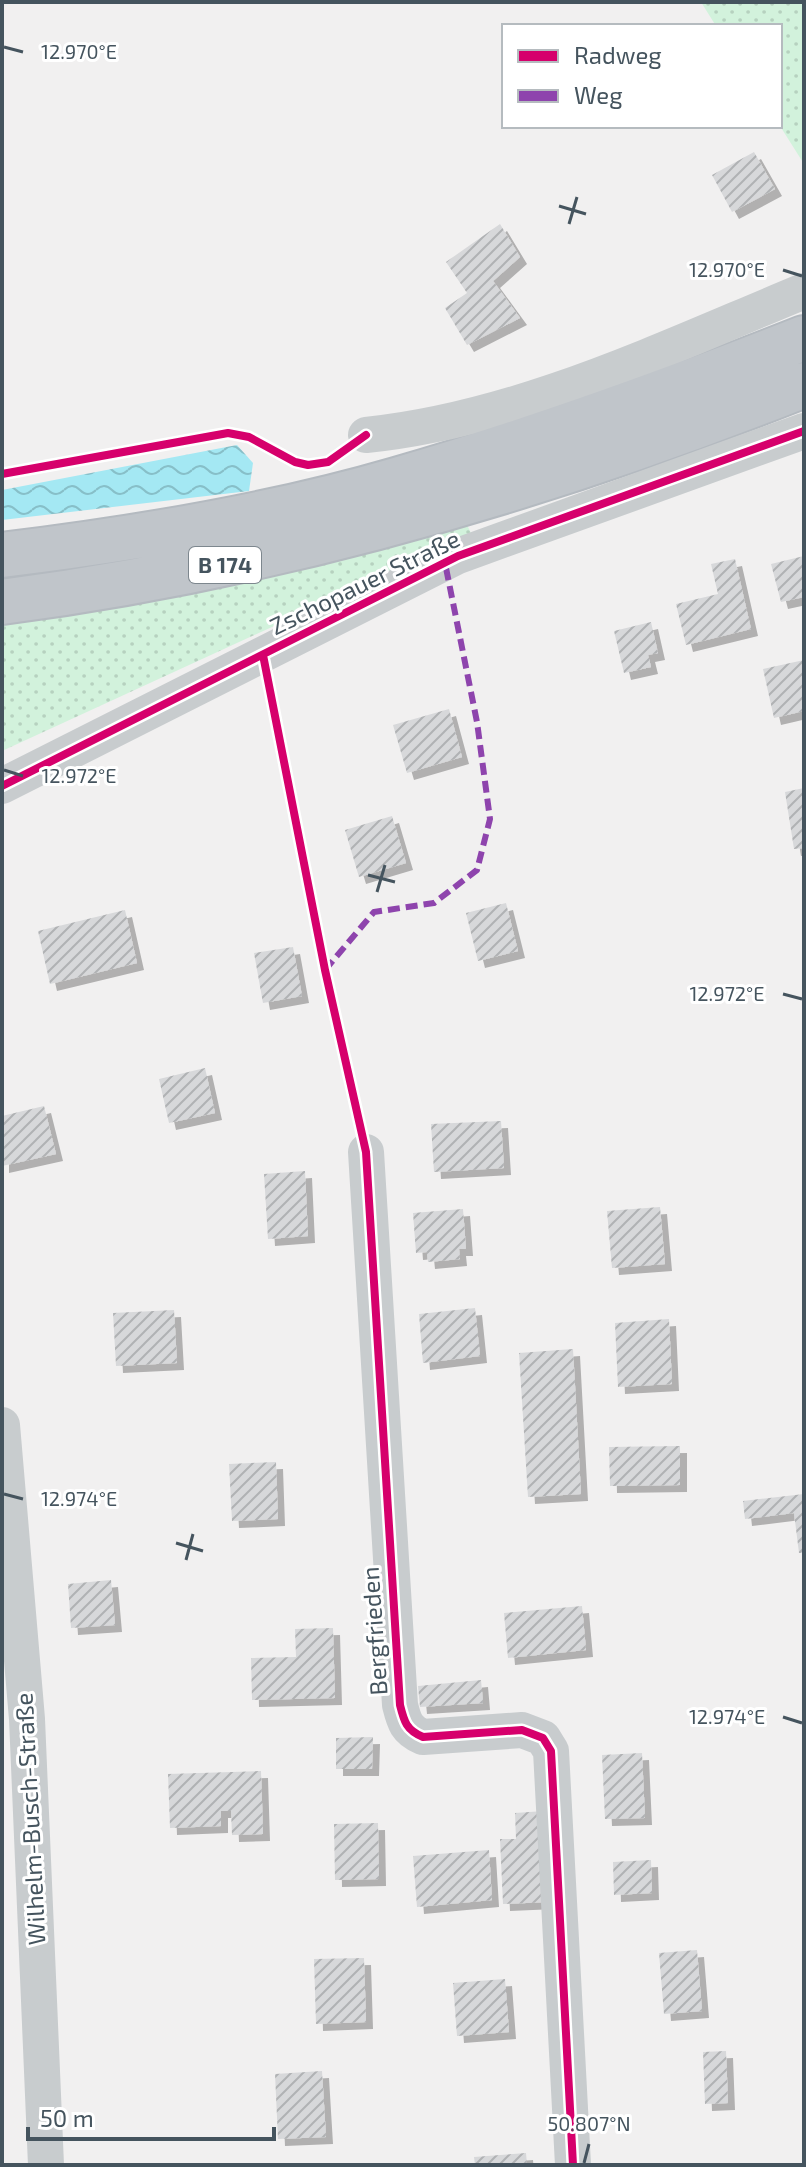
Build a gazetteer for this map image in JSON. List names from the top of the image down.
{
  "streets": {
    "highway": ["B 174"],
    "street": ["Zschopauer Straße", "Bergfrieden", "Wilhelm-Busch-Straße"]
  },
  "legend": ["Radweg", "Weg"],
  "scale_bar": "50 m",
  "coordinates": [
    "12.970°E",
    "12.972°E",
    "12.974°E",
    "50.807°N"
  ]
}
